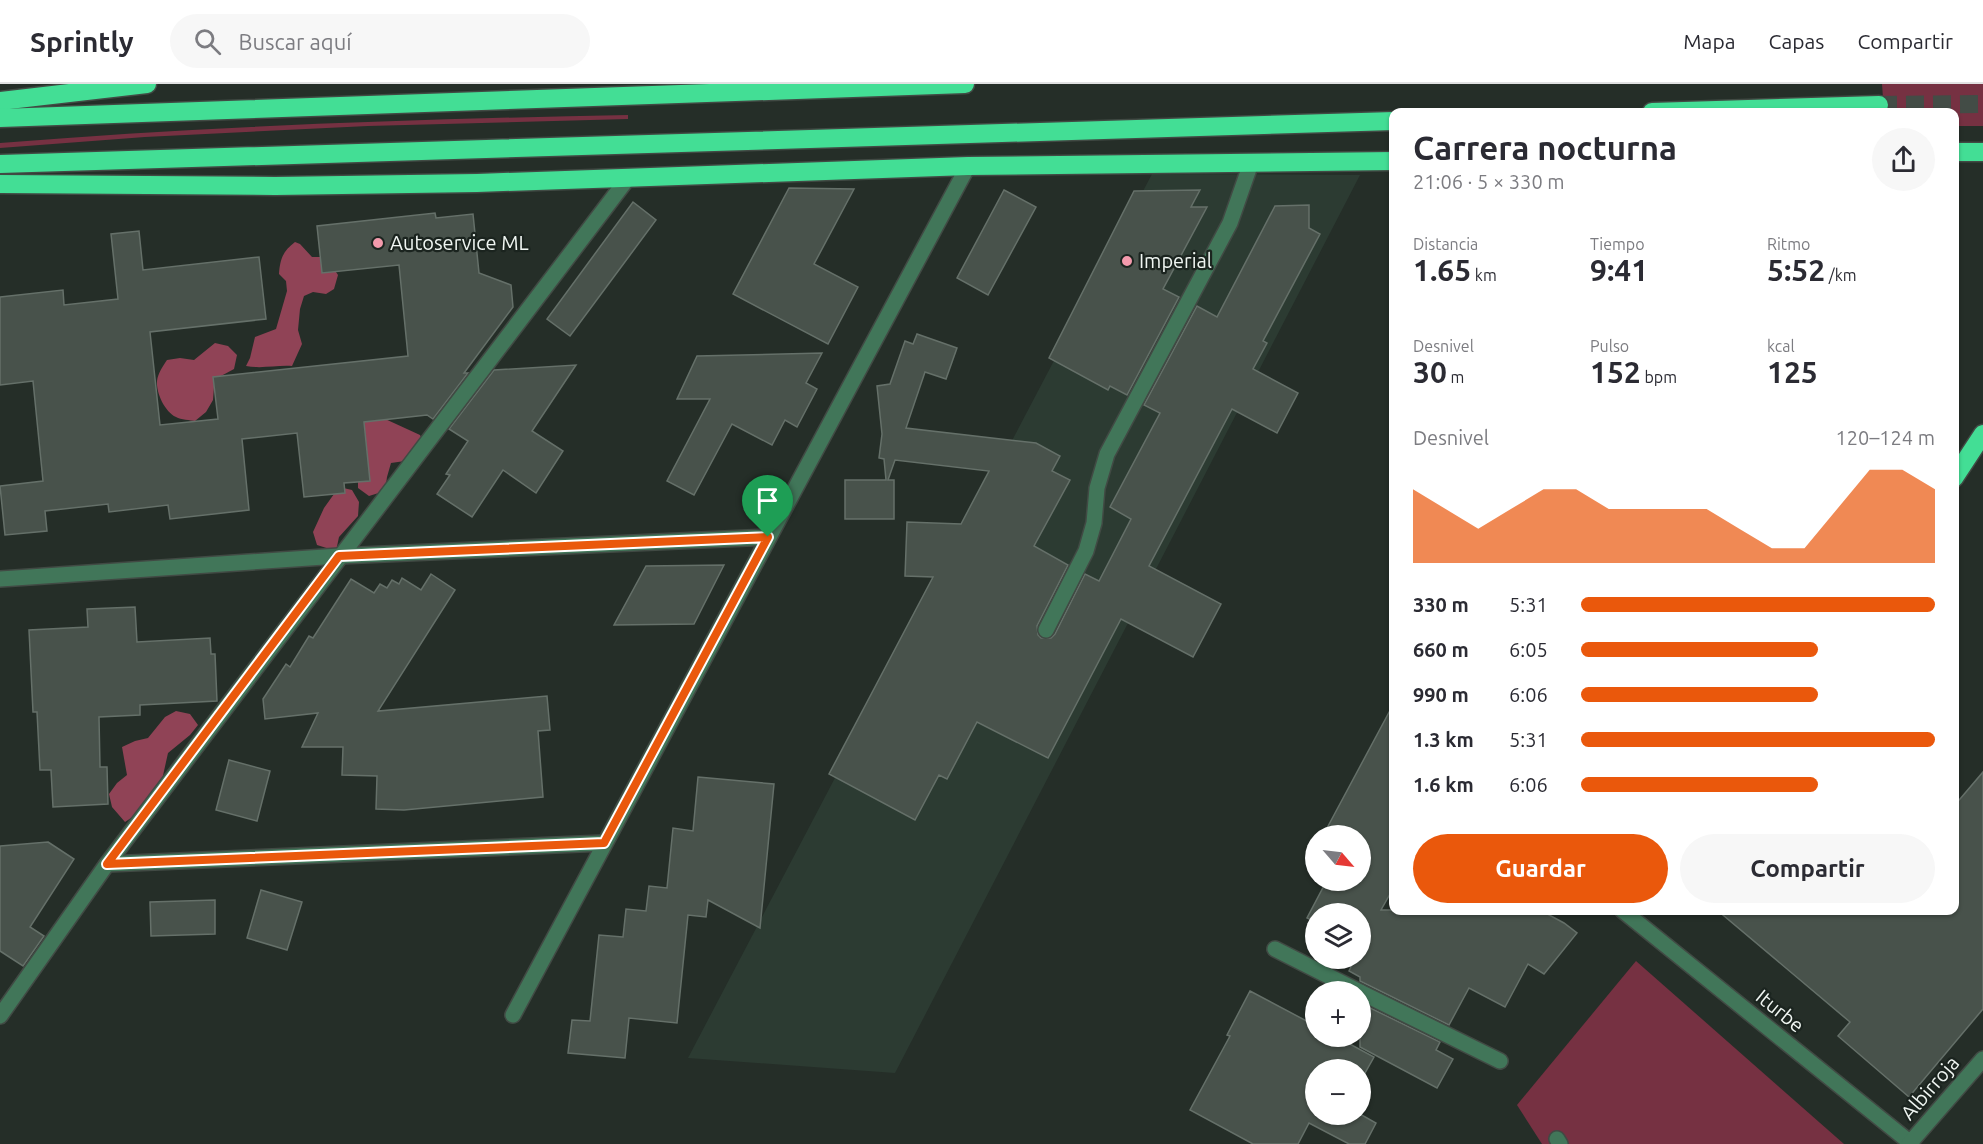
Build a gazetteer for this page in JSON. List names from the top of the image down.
{
  "streets": {
    "street": ["Iturbe", "Albirroja"]
  },
  "crossings": [
    ["Iturbe", "Albirroja"]
  ],
  "places": ["Autoservice ML", "Imperial"],
  "north": "bottom right",
  "page": {
    "header": "Sprintly",
    "search": "Buscar aquí",
    "nav": ["Mapa", "Capas", "Compartir"],
    "heading": ["Carrera nocturna", "21:06 · 5 × 330 m"],
    "stats": [
      ["Distancia", "1.65 km"],
      ["Tiempo", "9:41"],
      ["Ritmo", "5:52 /km"],
      ["Desnivel", "30 m"],
      ["Pulso", "152 bpm"],
      ["kcal", "125"]
    ],
    "chart": ["Desnivel", "120–124 m"],
    "list": [
      {
        "name": "330 m",
        "note": "5:31"
      },
      {
        "name": "660 m",
        "note": "6:05"
      },
      {
        "name": "990 m",
        "note": "6:06"
      },
      {
        "name": "1.3 km",
        "note": "5:31"
      },
      {
        "name": "1.6 km",
        "note": "6:06"
      }
    ],
    "buttons": ["Guardar", "Compartir"],
    "map_buttons": ["+", "−"]
  }
}
